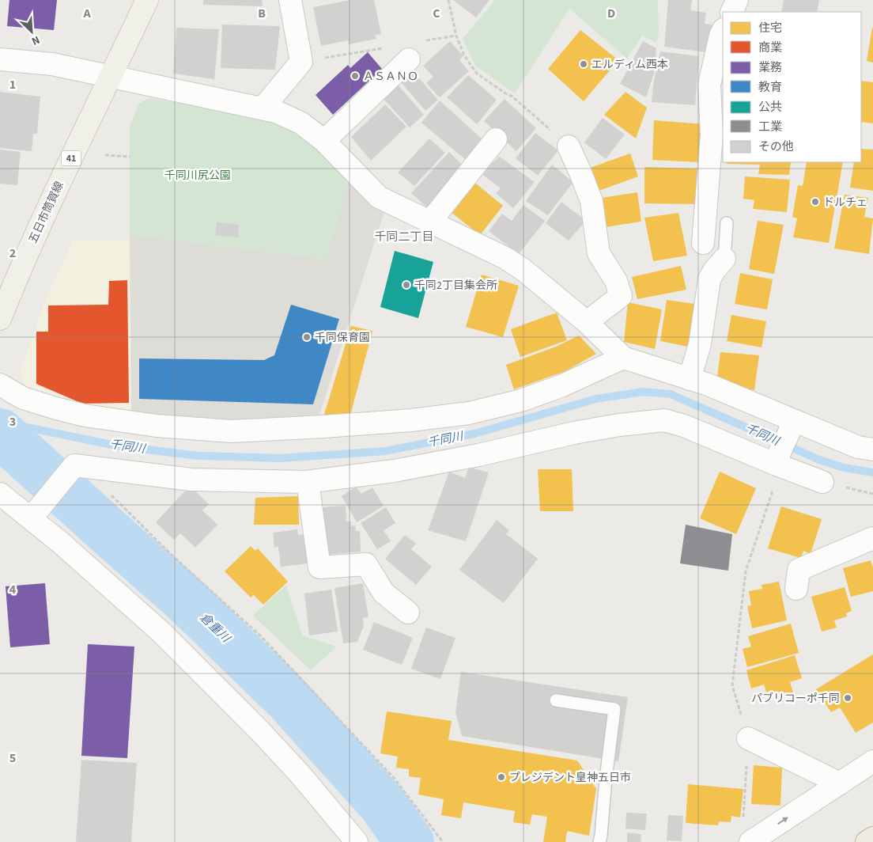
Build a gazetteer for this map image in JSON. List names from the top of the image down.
{
  "streets": {
    "main road": ["41", "五日市筒賀線"]
  },
  "districts": ["千同二丁目"],
  "water": ["千同川", "倉重川"],
  "parks": ["千同川尻公園"],
  "places": [
    "エルディム西本",
    "ＡＳＡＮＯ",
    "ドルチェ",
    "千同2丁目集会所",
    "千同保育園",
    "パブリコーポ千同",
    "プレジデント皇神五日市"
  ],
  "legend": [
    "住宅",
    "商業",
    "業務",
    "教育",
    "公共",
    "工業",
    "その他"
  ],
  "north": "bottom right",
  "grid": {
    "columns": [
      "A",
      "B",
      "C",
      "D"
    ],
    "rows": [
      "1",
      "2",
      "3",
      "4",
      "5"
    ]
  }
}
